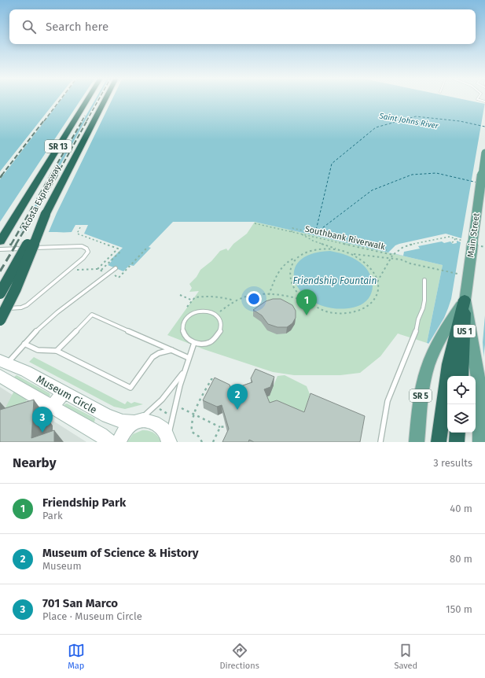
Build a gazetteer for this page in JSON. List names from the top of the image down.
{
  "streets": {
    "highway": ["SR 13", "Acosta Expressway", "US 1"],
    "main road": ["Main Street", "Museum Circle", "SR 5"],
    "path": ["Southbank Riverwalk"]
  },
  "crossings": [
    ["SR 13", "Acosta Expressway"],
    ["Main Street", "US 1"]
  ],
  "water": ["Saint Johns River", "Friendship Fountain"],
  "page": {
    "search": "Search here",
    "pins": ["1", "2", "3"],
    "heading": ["Nearby", "3 results"],
    "list": [
      {
        "mark": "1",
        "name": "Friendship Park",
        "note": "Park",
        "value": "40 m"
      },
      {
        "mark": "2",
        "name": "Museum of Science & History",
        "note": "Museum",
        "value": "80 m"
      },
      {
        "mark": "3",
        "name": "701 San Marco",
        "note": "Place · Museum Circle",
        "value": "150 m"
      }
    ],
    "nav": ["Map", "Directions", "Saved"]
  }
}
